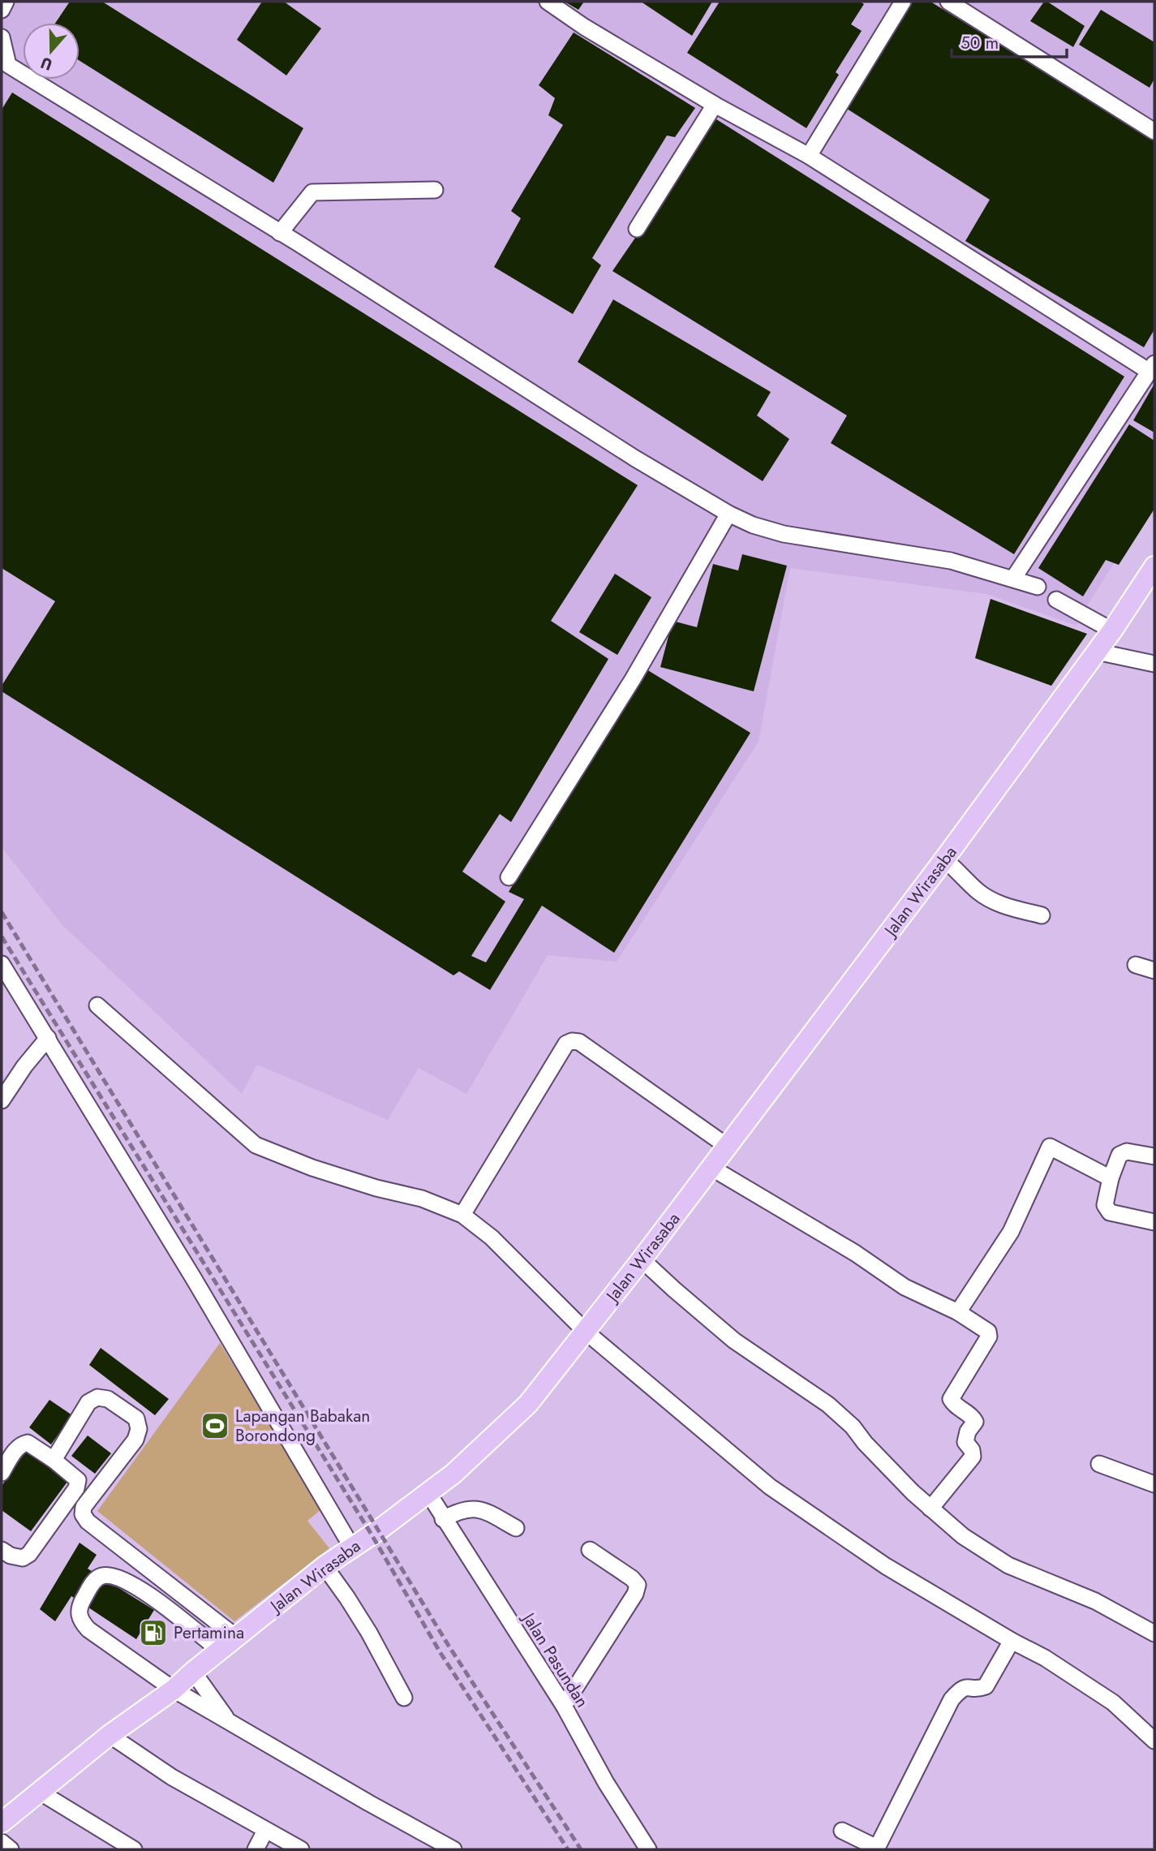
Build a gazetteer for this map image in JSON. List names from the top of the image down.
{
  "streets": {
    "main road": ["Jalan Wirasaba"],
    "street": ["Jalan Pasundan"]
  },
  "crossings": [
    ["Jalan Wirasaba", "Jalan Pasundan"]
  ],
  "places": {
    "sports": ["Lapangan Babakan Borondong"],
    "fuel station": ["Pertamina"]
  },
  "scale_bar": "50 m",
  "north": "bottom"
}
